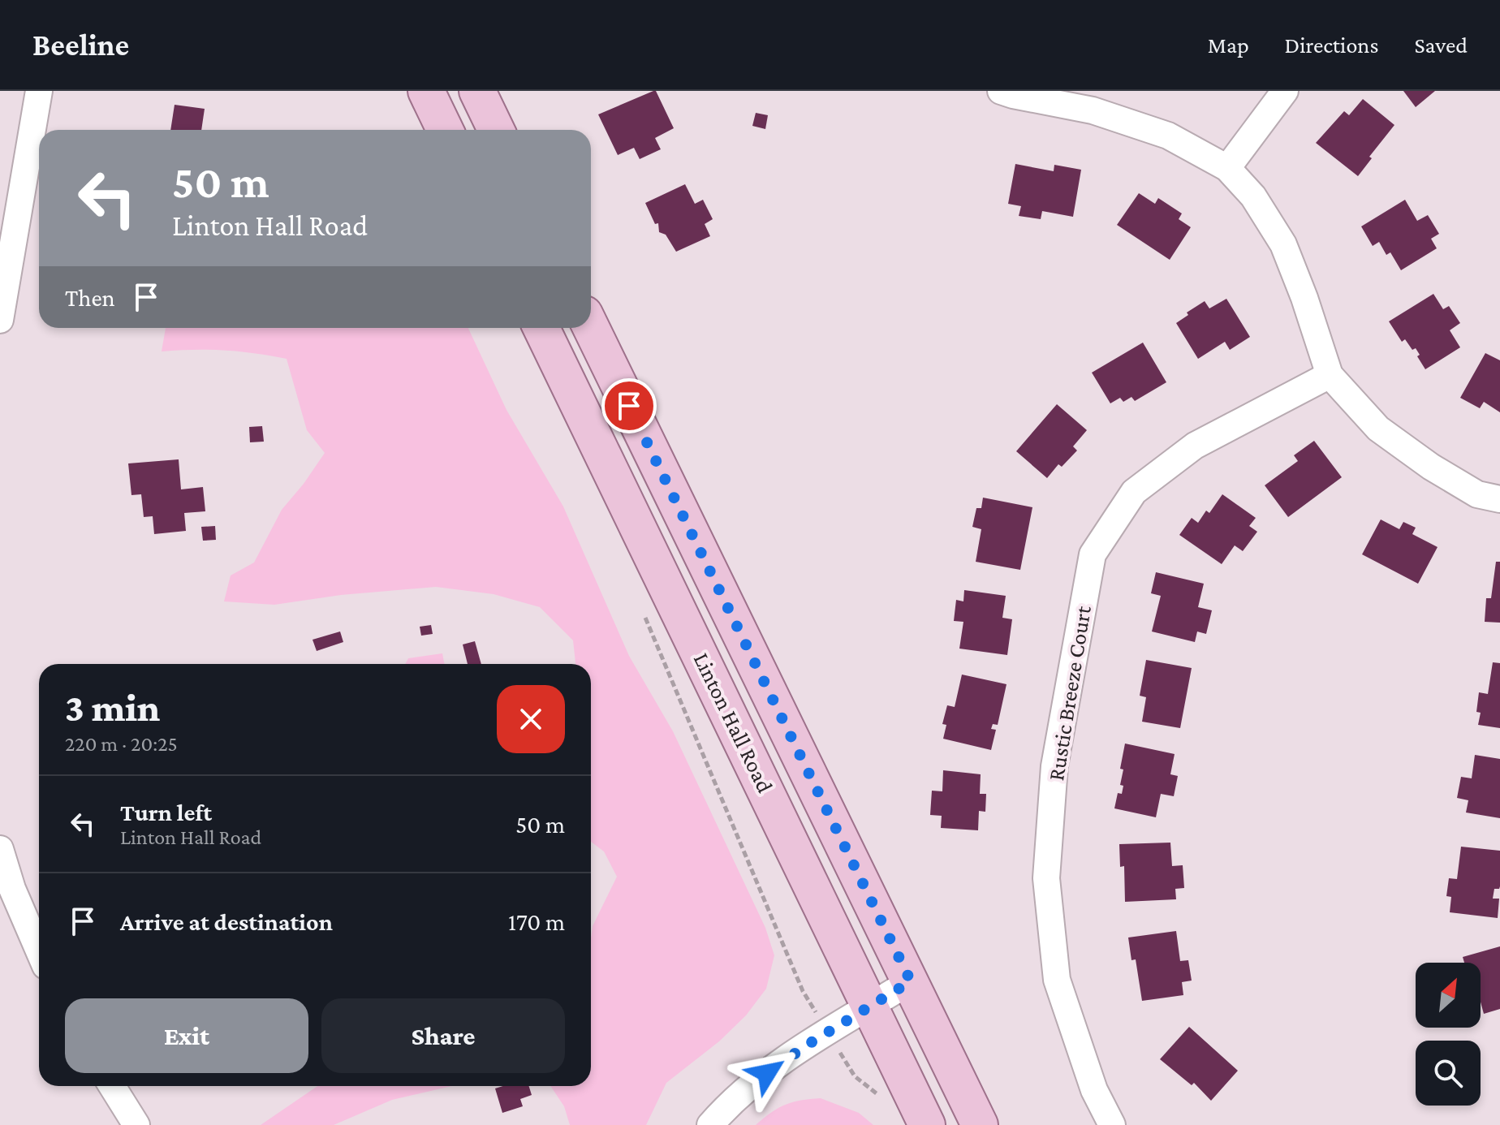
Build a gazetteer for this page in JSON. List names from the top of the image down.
{
  "streets": {
    "main road": ["Linton Hall Road"],
    "street": ["Rustic Breeze Court"]
  },
  "north": "top right",
  "page": {
    "header": "Beeline",
    "nav": ["Map", "Directions", "Saved"],
    "turn": ["50 m", "Linton Hall Road"],
    "then": "Then",
    "heading": ["3 min", "220 m · 20:25"],
    "list": [
      {
        "name": "Turn left",
        "note": "Linton Hall Road",
        "value": "50 m"
      },
      {
        "name": "Arrive at destination",
        "value": "170 m"
      }
    ],
    "buttons": ["Exit", "Share"]
  }
}
